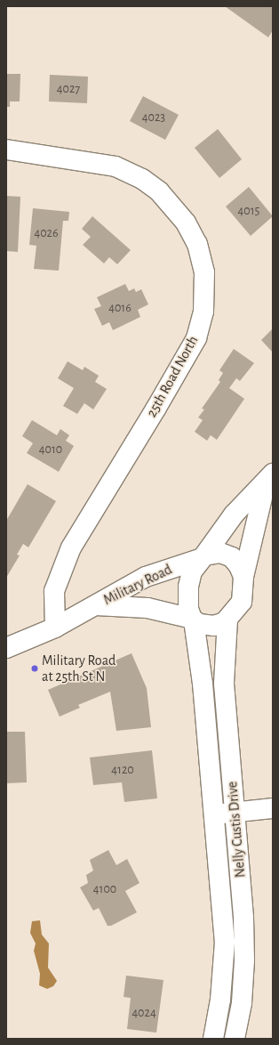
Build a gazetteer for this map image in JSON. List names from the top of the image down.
{
  "streets": {
    "street": ["25th Road North", "Military Road", "Nelly Custis Drive"]
  },
  "crossings": [
    ["25th Road North", "Military Road"],
    ["Military Road", "Nelly Custis Drive"]
  ],
  "places": ["Military Road at 25th St N"],
  "house_numbers": [
    "4027",
    "4023",
    "4015",
    "4026",
    "4016",
    "4010",
    "4120",
    "4100",
    "4024"
  ]
}
